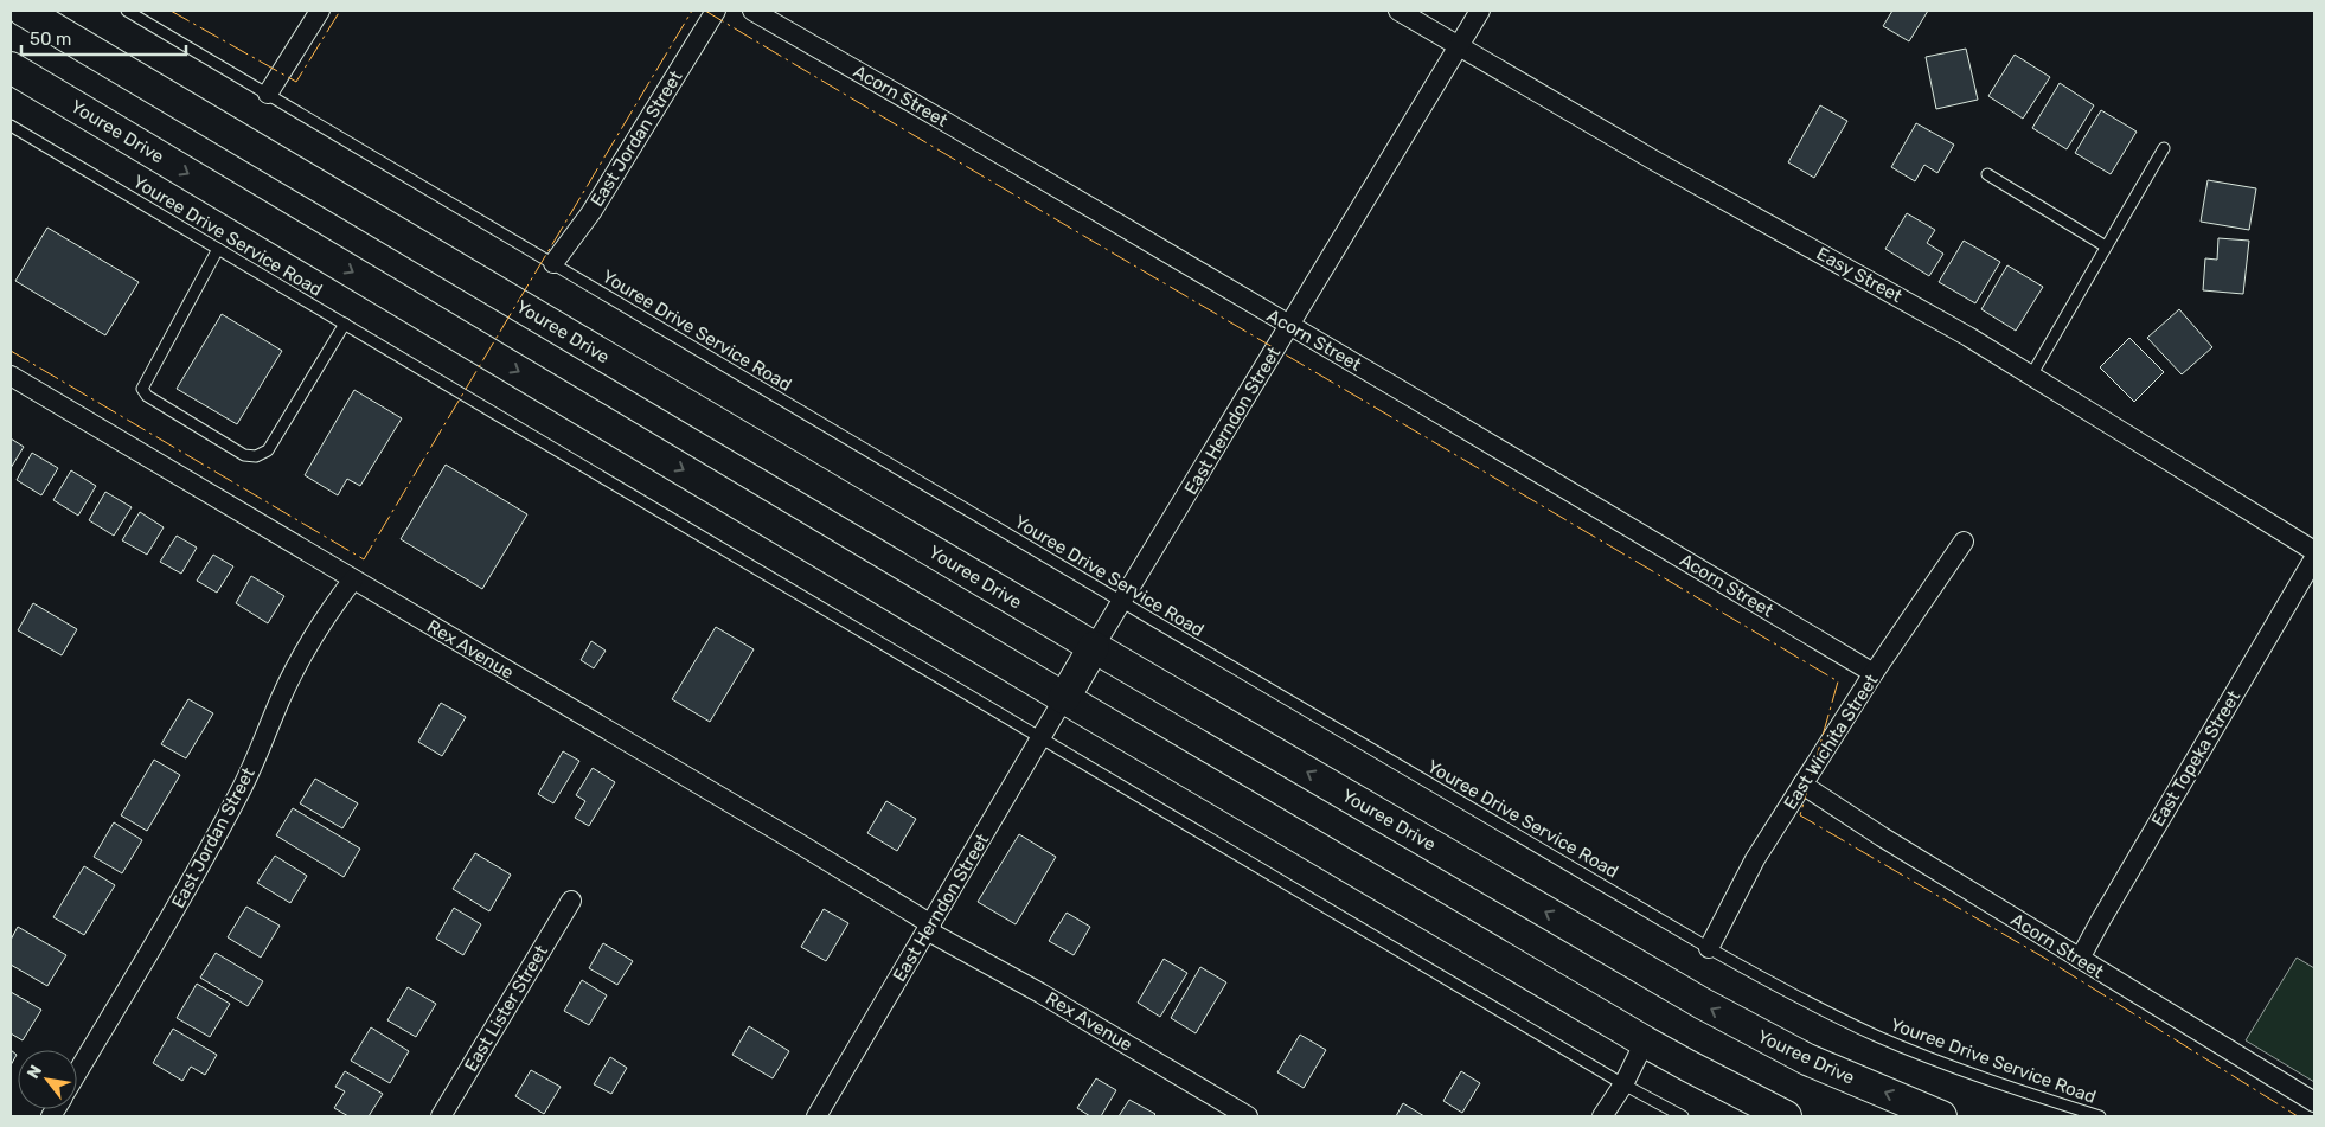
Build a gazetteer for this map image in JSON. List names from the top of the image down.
{
  "streets": {
    "main road": ["Youree Drive"],
    "street": [
      "Acorn Street",
      "East Jordan Street",
      "Easy Street",
      "East Herndon Street",
      "Rex Avenue",
      "East Wichita Street",
      "East Topeka Street",
      "East Lister Street"
    ],
    "lane": ["Youree Drive Service Road"]
  },
  "crossings": [
    ["Acorn Street", "East Herndon Street"],
    ["Acorn Street", "East Wichita Street"],
    ["Acorn Street", "East Topeka Street"],
    ["Youree Drive", "East Herndon Street"],
    ["East Jordan Street", "Youree Drive Service Road"],
    ["East Jordan Street", "Rex Avenue"],
    ["Youree Drive Service Road", "East Herndon Street"],
    ["Youree Drive Service Road", "East Wichita Street"],
    ["Easy Street", "East Herndon Street"],
    ["East Herndon Street", "Rex Avenue"]
  ],
  "scale_bar": "50 m",
  "north": "top left"
}
